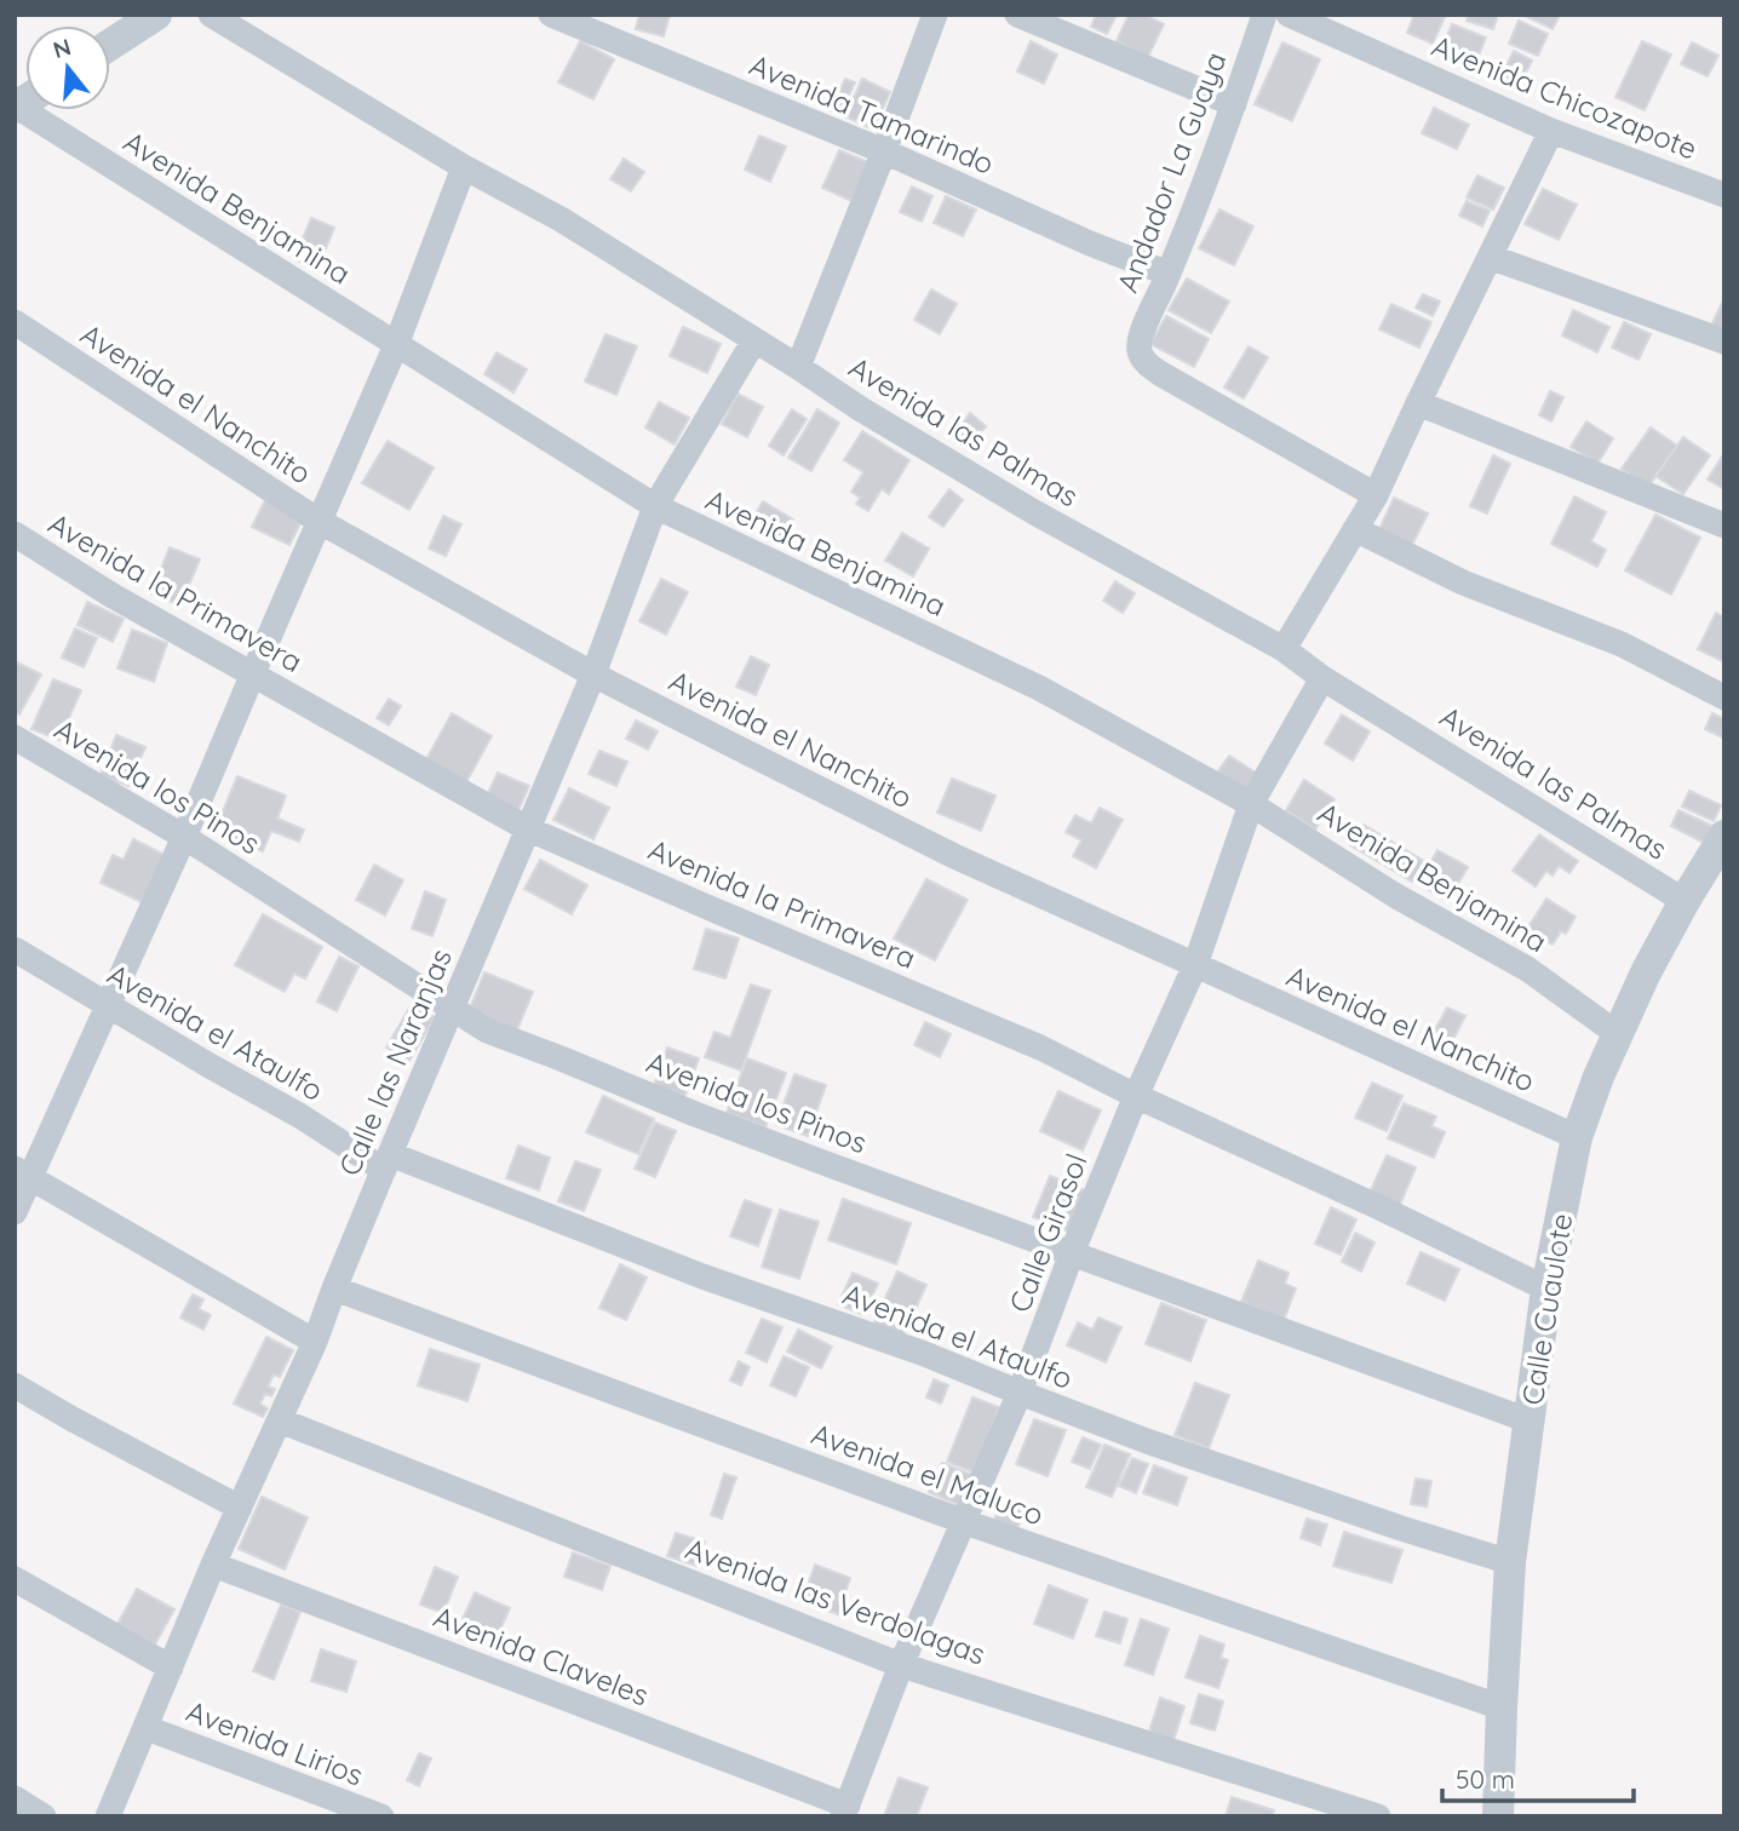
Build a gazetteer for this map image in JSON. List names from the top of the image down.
{
  "streets": {
    "street": [
      "Avenida Chicozapote",
      "Avenida Tamarindo",
      "Andador La Guaya",
      "Avenida Benjamina",
      "Avenida el Nanchito",
      "Avenida las Palmas",
      "Avenida la Primavera",
      "Avenida los Pinos",
      "Avenida el Ataulfo",
      "Calle las Naranjas",
      "Calle Girasol",
      "Calle Cuaulote",
      "Avenida el Maluco",
      "Avenida las Verdolagas",
      "Avenida Claveles",
      "Avenida Lirios"
    ]
  },
  "crossings": [
    ["Avenida Tamarindo", "Andador La Guaya"],
    ["Avenida Benjamina", "Calle las Naranjas"],
    ["Avenida Benjamina", "Calle Girasol"],
    ["Avenida Benjamina", "Calle Cuaulote"],
    ["Avenida el Nanchito", "Calle las Naranjas"],
    ["Avenida el Nanchito", "Calle Girasol"],
    ["Avenida el Nanchito", "Calle Cuaulote"],
    ["Avenida las Palmas", "Calle las Naranjas"],
    ["Avenida las Palmas", "Calle Girasol"],
    ["Avenida las Palmas", "Calle Cuaulote"],
    ["Avenida la Primavera", "Calle las Naranjas"],
    ["Avenida la Primavera", "Calle Girasol"],
    ["Avenida la Primavera", "Calle Cuaulote"],
    ["Avenida los Pinos", "Calle las Naranjas"],
    ["Avenida los Pinos", "Calle Girasol"],
    ["Avenida los Pinos", "Calle Cuaulote"],
    ["Avenida el Ataulfo", "Calle las Naranjas"],
    ["Avenida el Ataulfo", "Calle Girasol"],
    ["Avenida el Ataulfo", "Calle Cuaulote"],
    ["Calle las Naranjas", "Avenida el Maluco"],
    ["Calle las Naranjas", "Avenida las Verdolagas"],
    ["Calle las Naranjas", "Avenida Claveles"],
    ["Calle las Naranjas", "Avenida Lirios"],
    ["Calle Girasol", "Avenida el Maluco"],
    ["Calle Girasol", "Avenida las Verdolagas"],
    ["Calle Girasol", "Avenida Claveles"],
    ["Calle Cuaulote", "Avenida el Maluco"]
  ],
  "scale_bar": "50 m",
  "north": "top"
}
